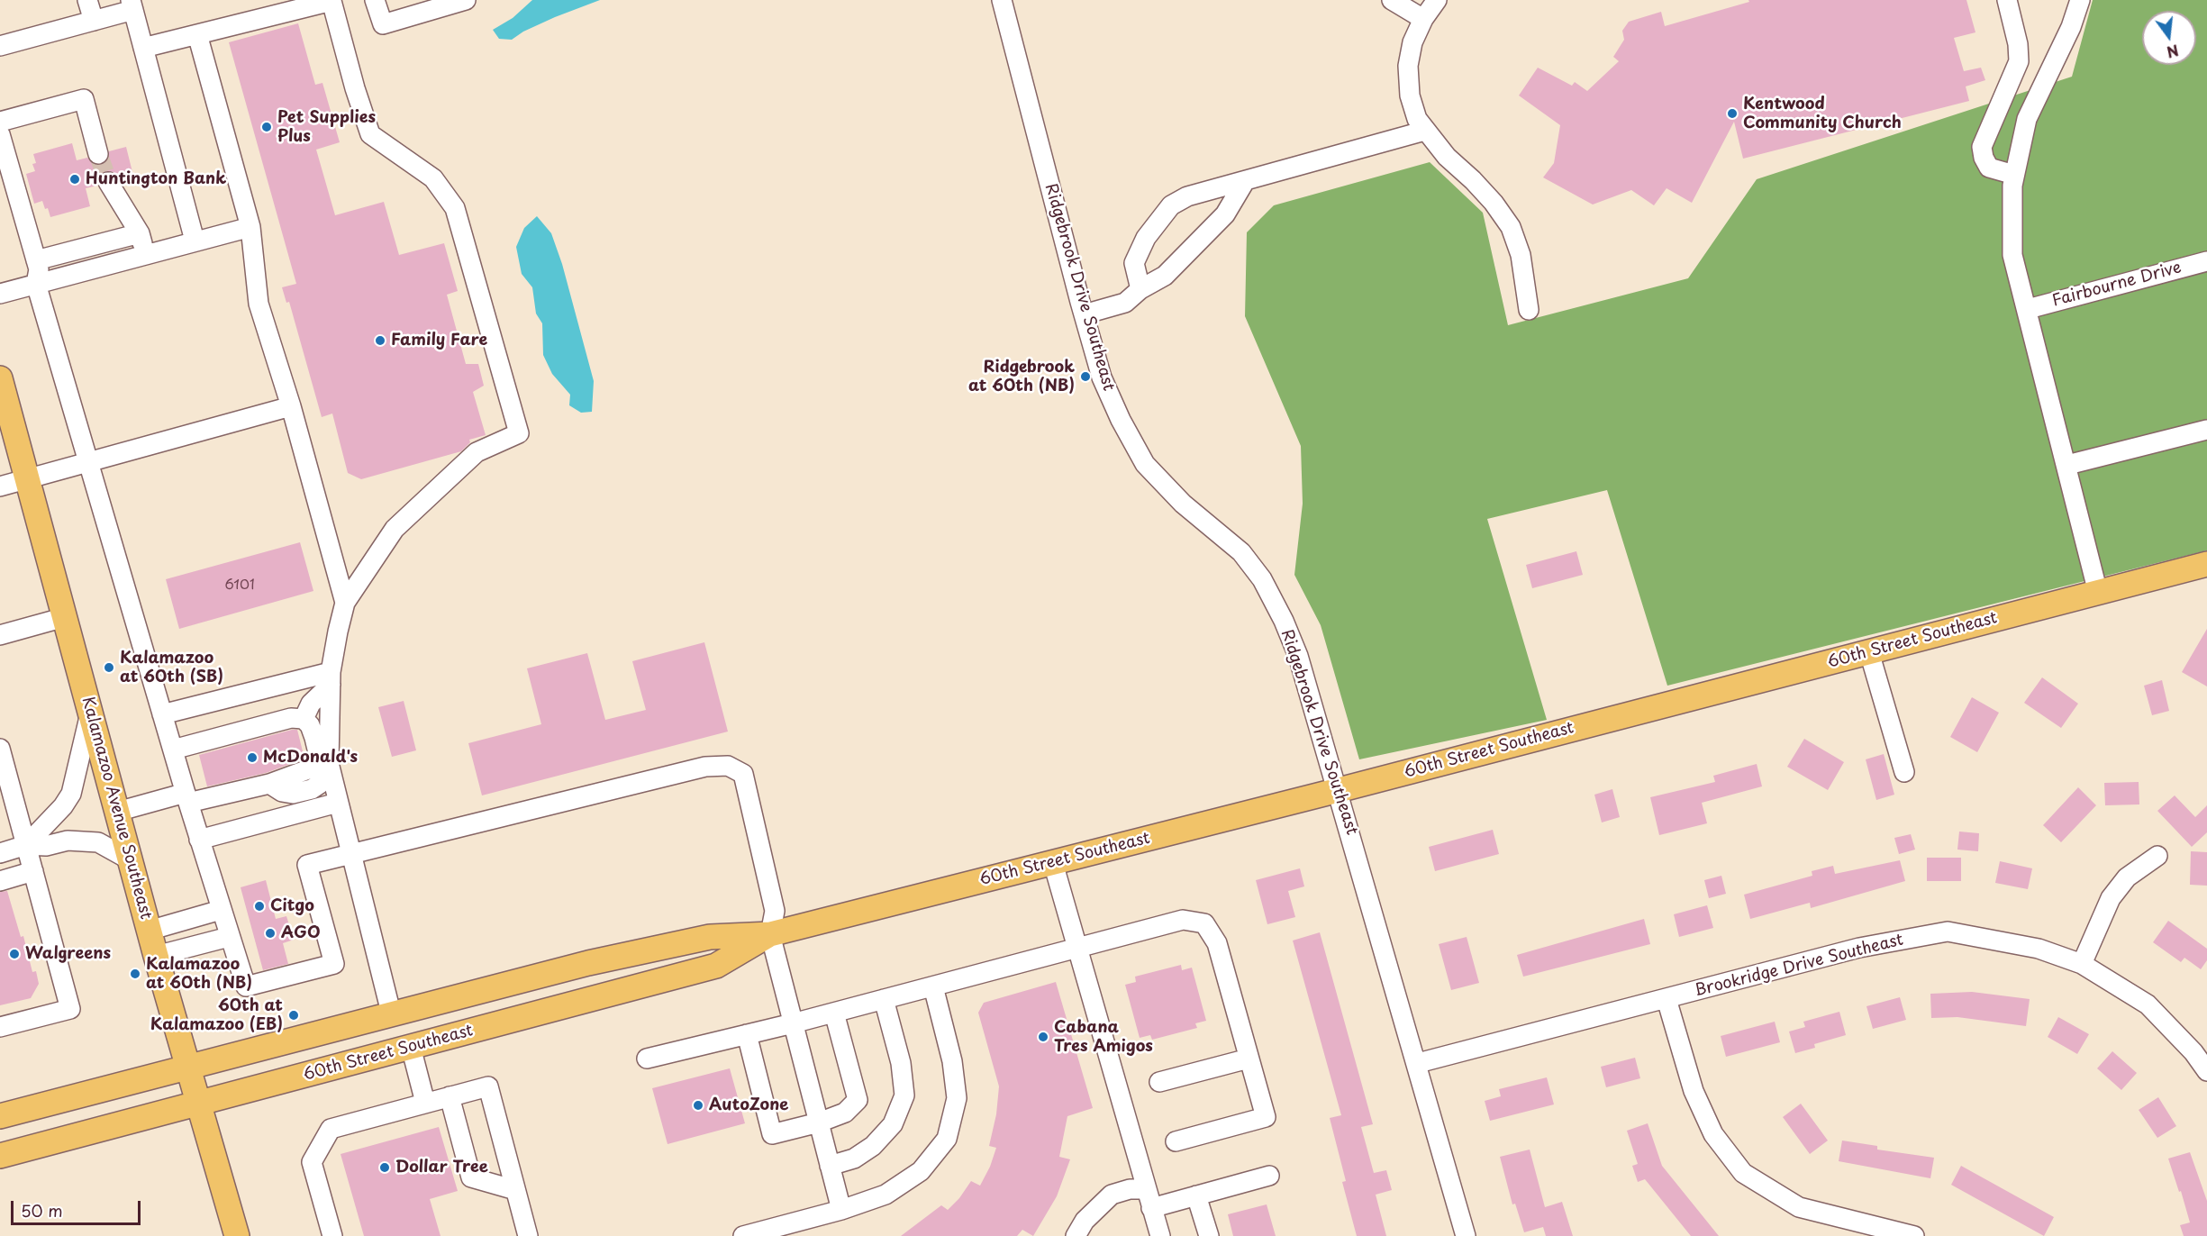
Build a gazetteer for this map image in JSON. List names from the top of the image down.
{
  "streets": {
    "main road": ["60th Street Southeast", "Kalamazoo Avenue Southeast"],
    "street": ["Fairbourne Drive", "Ridgebrook Drive Southeast", "Brookridge Drive Southeast"]
  },
  "crossings": [
    ["Ridgebrook Drive Southeast", "60th Street Southeast"],
    ["Ridgebrook Drive Southeast", "Brookridge Drive Southeast"],
    ["60th Street Southeast", "Kalamazoo Avenue Southeast"]
  ],
  "places": [
    "Kentwood Community Church",
    "Pet Supplies Plus",
    "Huntington Bank",
    "Family Fare",
    "Ridgebrook at 60th (NB)",
    "Kalamazoo at 60th (SB)",
    "McDonald's",
    "Citgo",
    "AGO",
    "Walgreens",
    "Kalamazoo at 60th (NB)",
    "60th at Kalamazoo (EB)",
    "Cabana Tres Amigos",
    "AutoZone",
    "Dollar Tree"
  ],
  "house_numbers": ["6101"],
  "scale_bar": "50 m",
  "north": "bottom"
}
